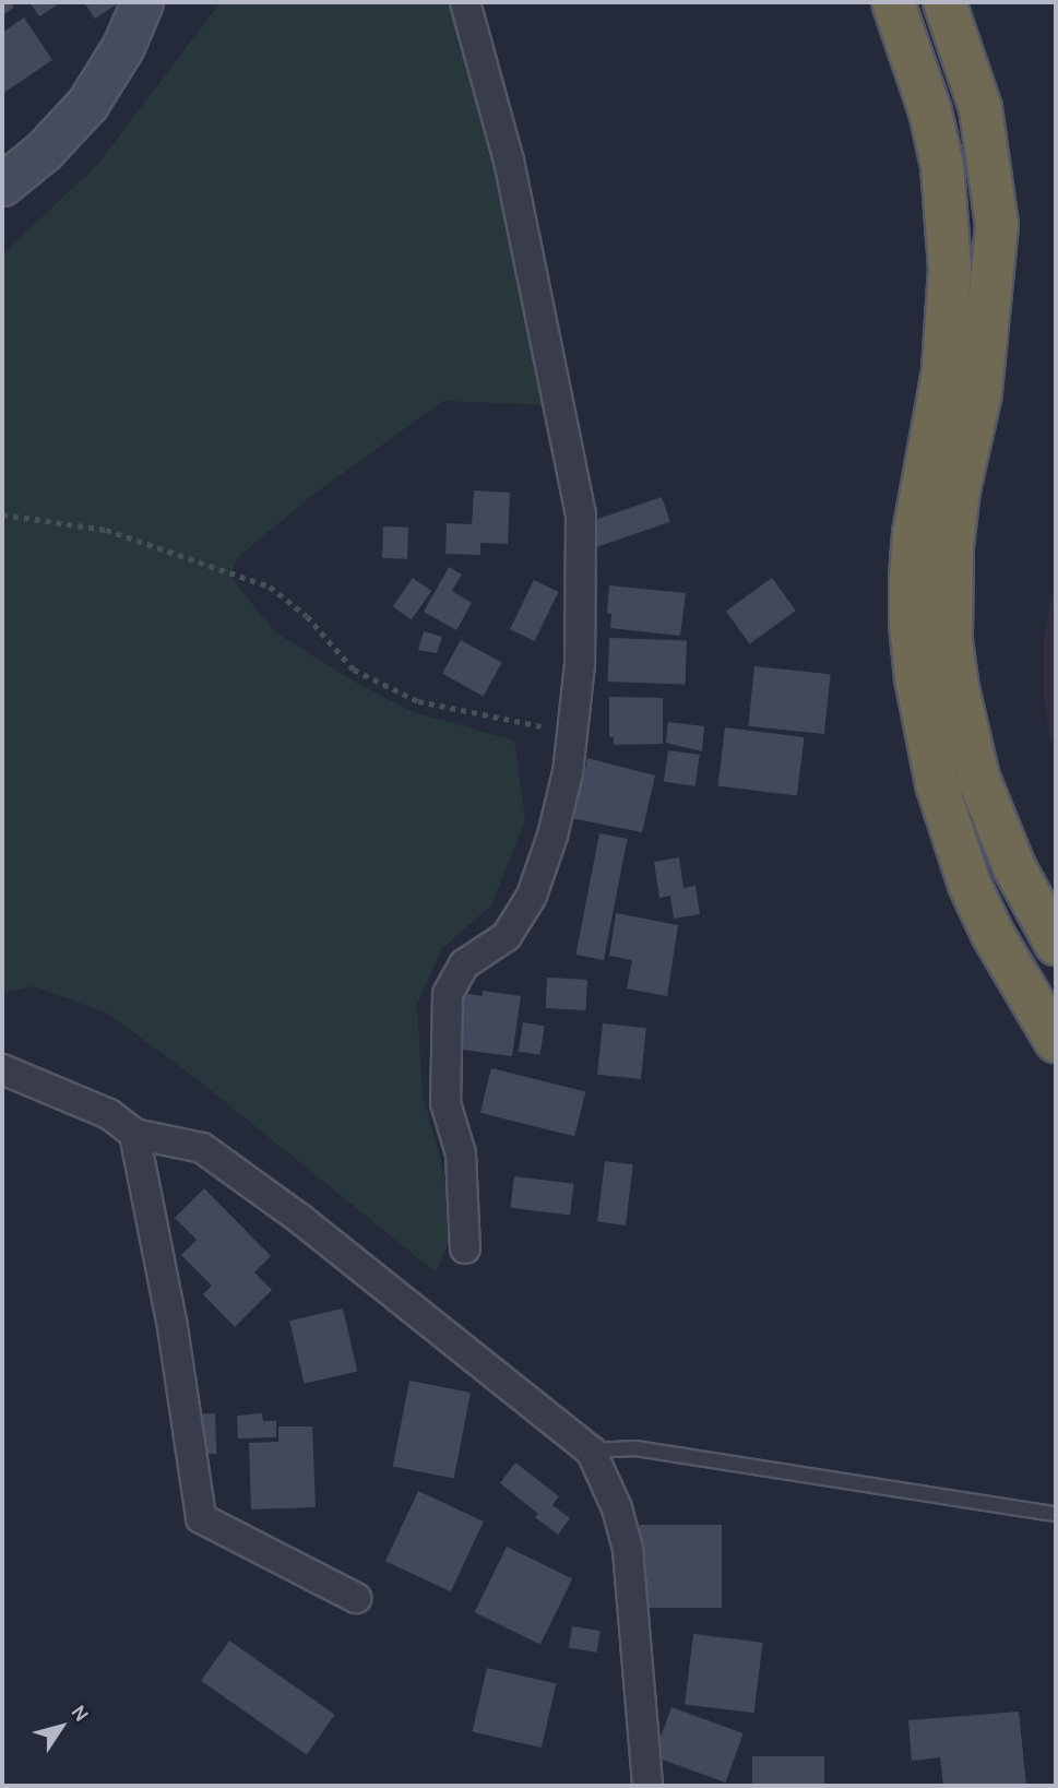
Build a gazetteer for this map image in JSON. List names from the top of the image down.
{
  "north": "top right"
}
